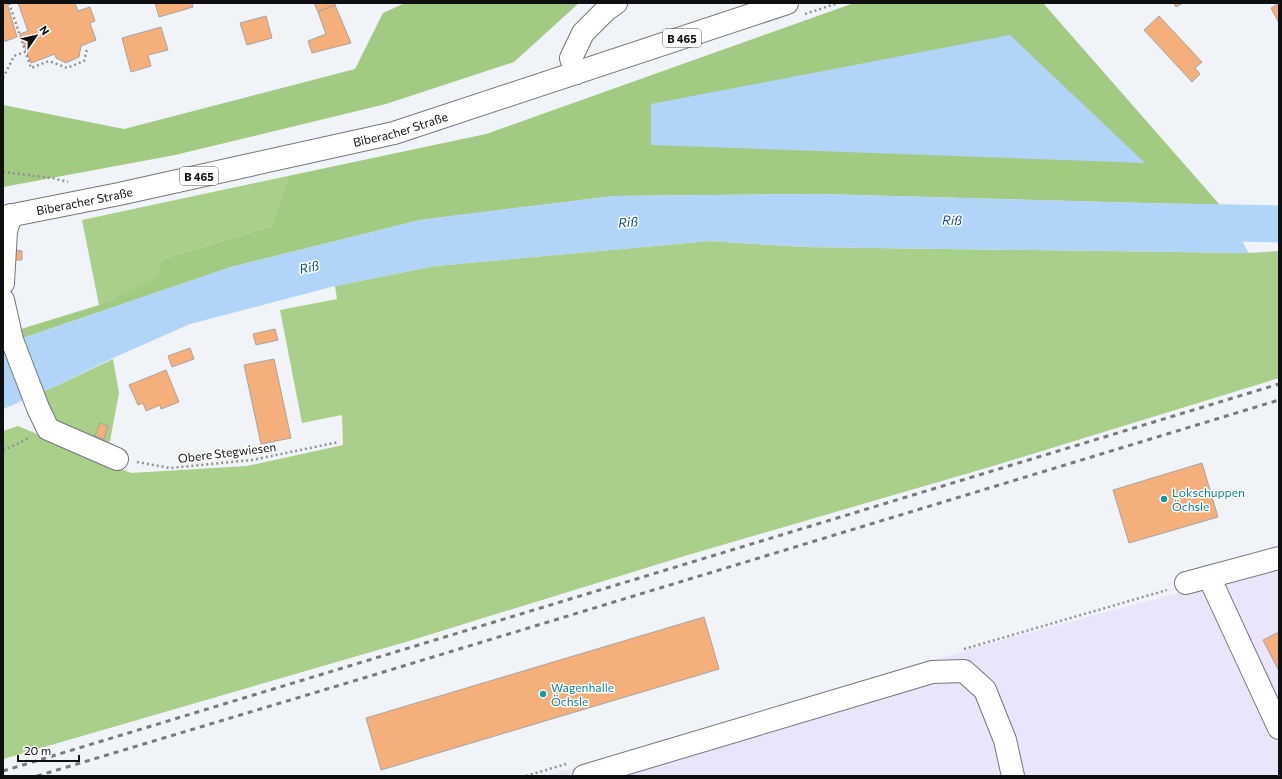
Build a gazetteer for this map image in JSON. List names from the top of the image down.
{
  "streets": {
    "main road": ["B 465", "Biberacher Straße"],
    "path": ["Obere Stegwiesen"]
  },
  "water": ["Riß"],
  "places": ["Lokschuppen Öchsle", "Wagenhalle Öchsle"],
  "scale_bar": "20 m",
  "north": "top right"
}
